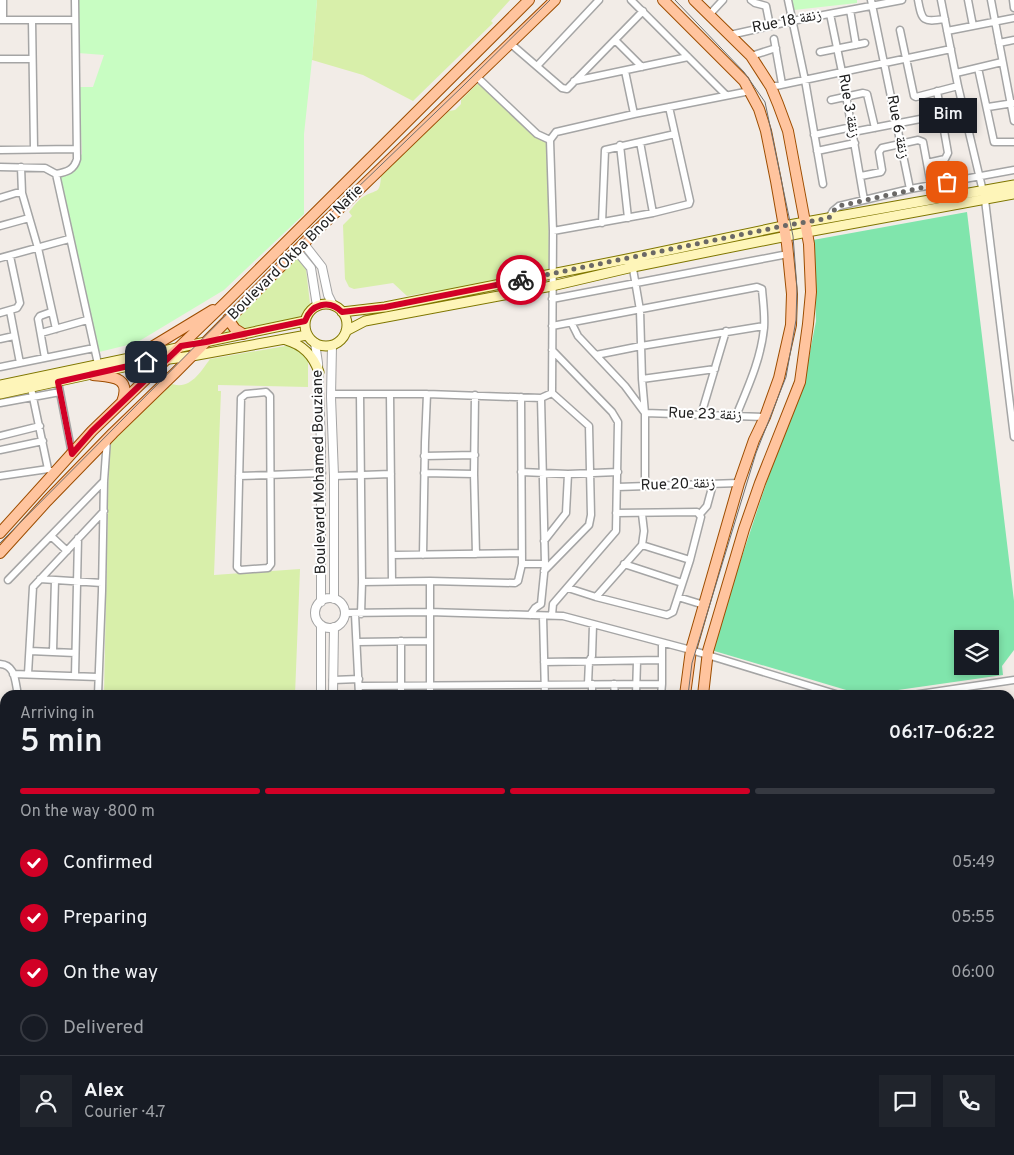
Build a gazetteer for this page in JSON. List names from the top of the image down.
{
  "streets": {
    "main road": ["Boulevard Okba Bnou Nafie"],
    "street": [
      "Rue 18 زنقة",
      "Rue 3 زنقة",
      "Rue 6 زنقة",
      "Rue 23 زنقة",
      "Boulevard Mohamed Bouziane",
      "Rue 20 زنقة"
    ]
  },
  "crossings": [
    ["Rue 18 زنقة", "Rue 3 زنقة"],
    ["Rue 18 زنقة", "Rue 6 زنقة"]
  ],
  "places": ["Bim"],
  "page": {
    "bubble": "Bim",
    "heading": ["5 min", "Arriving in", "06:17–06:22"],
    "panel": ["Alex", "Courier · 4.7"],
    "bar": "On the way · 800 m",
    "list": [
      ["Confirmed", "05:49"],
      ["Preparing", "05:55"],
      ["On the way", "06:00"],
      "Delivered"
    ]
  }
}
